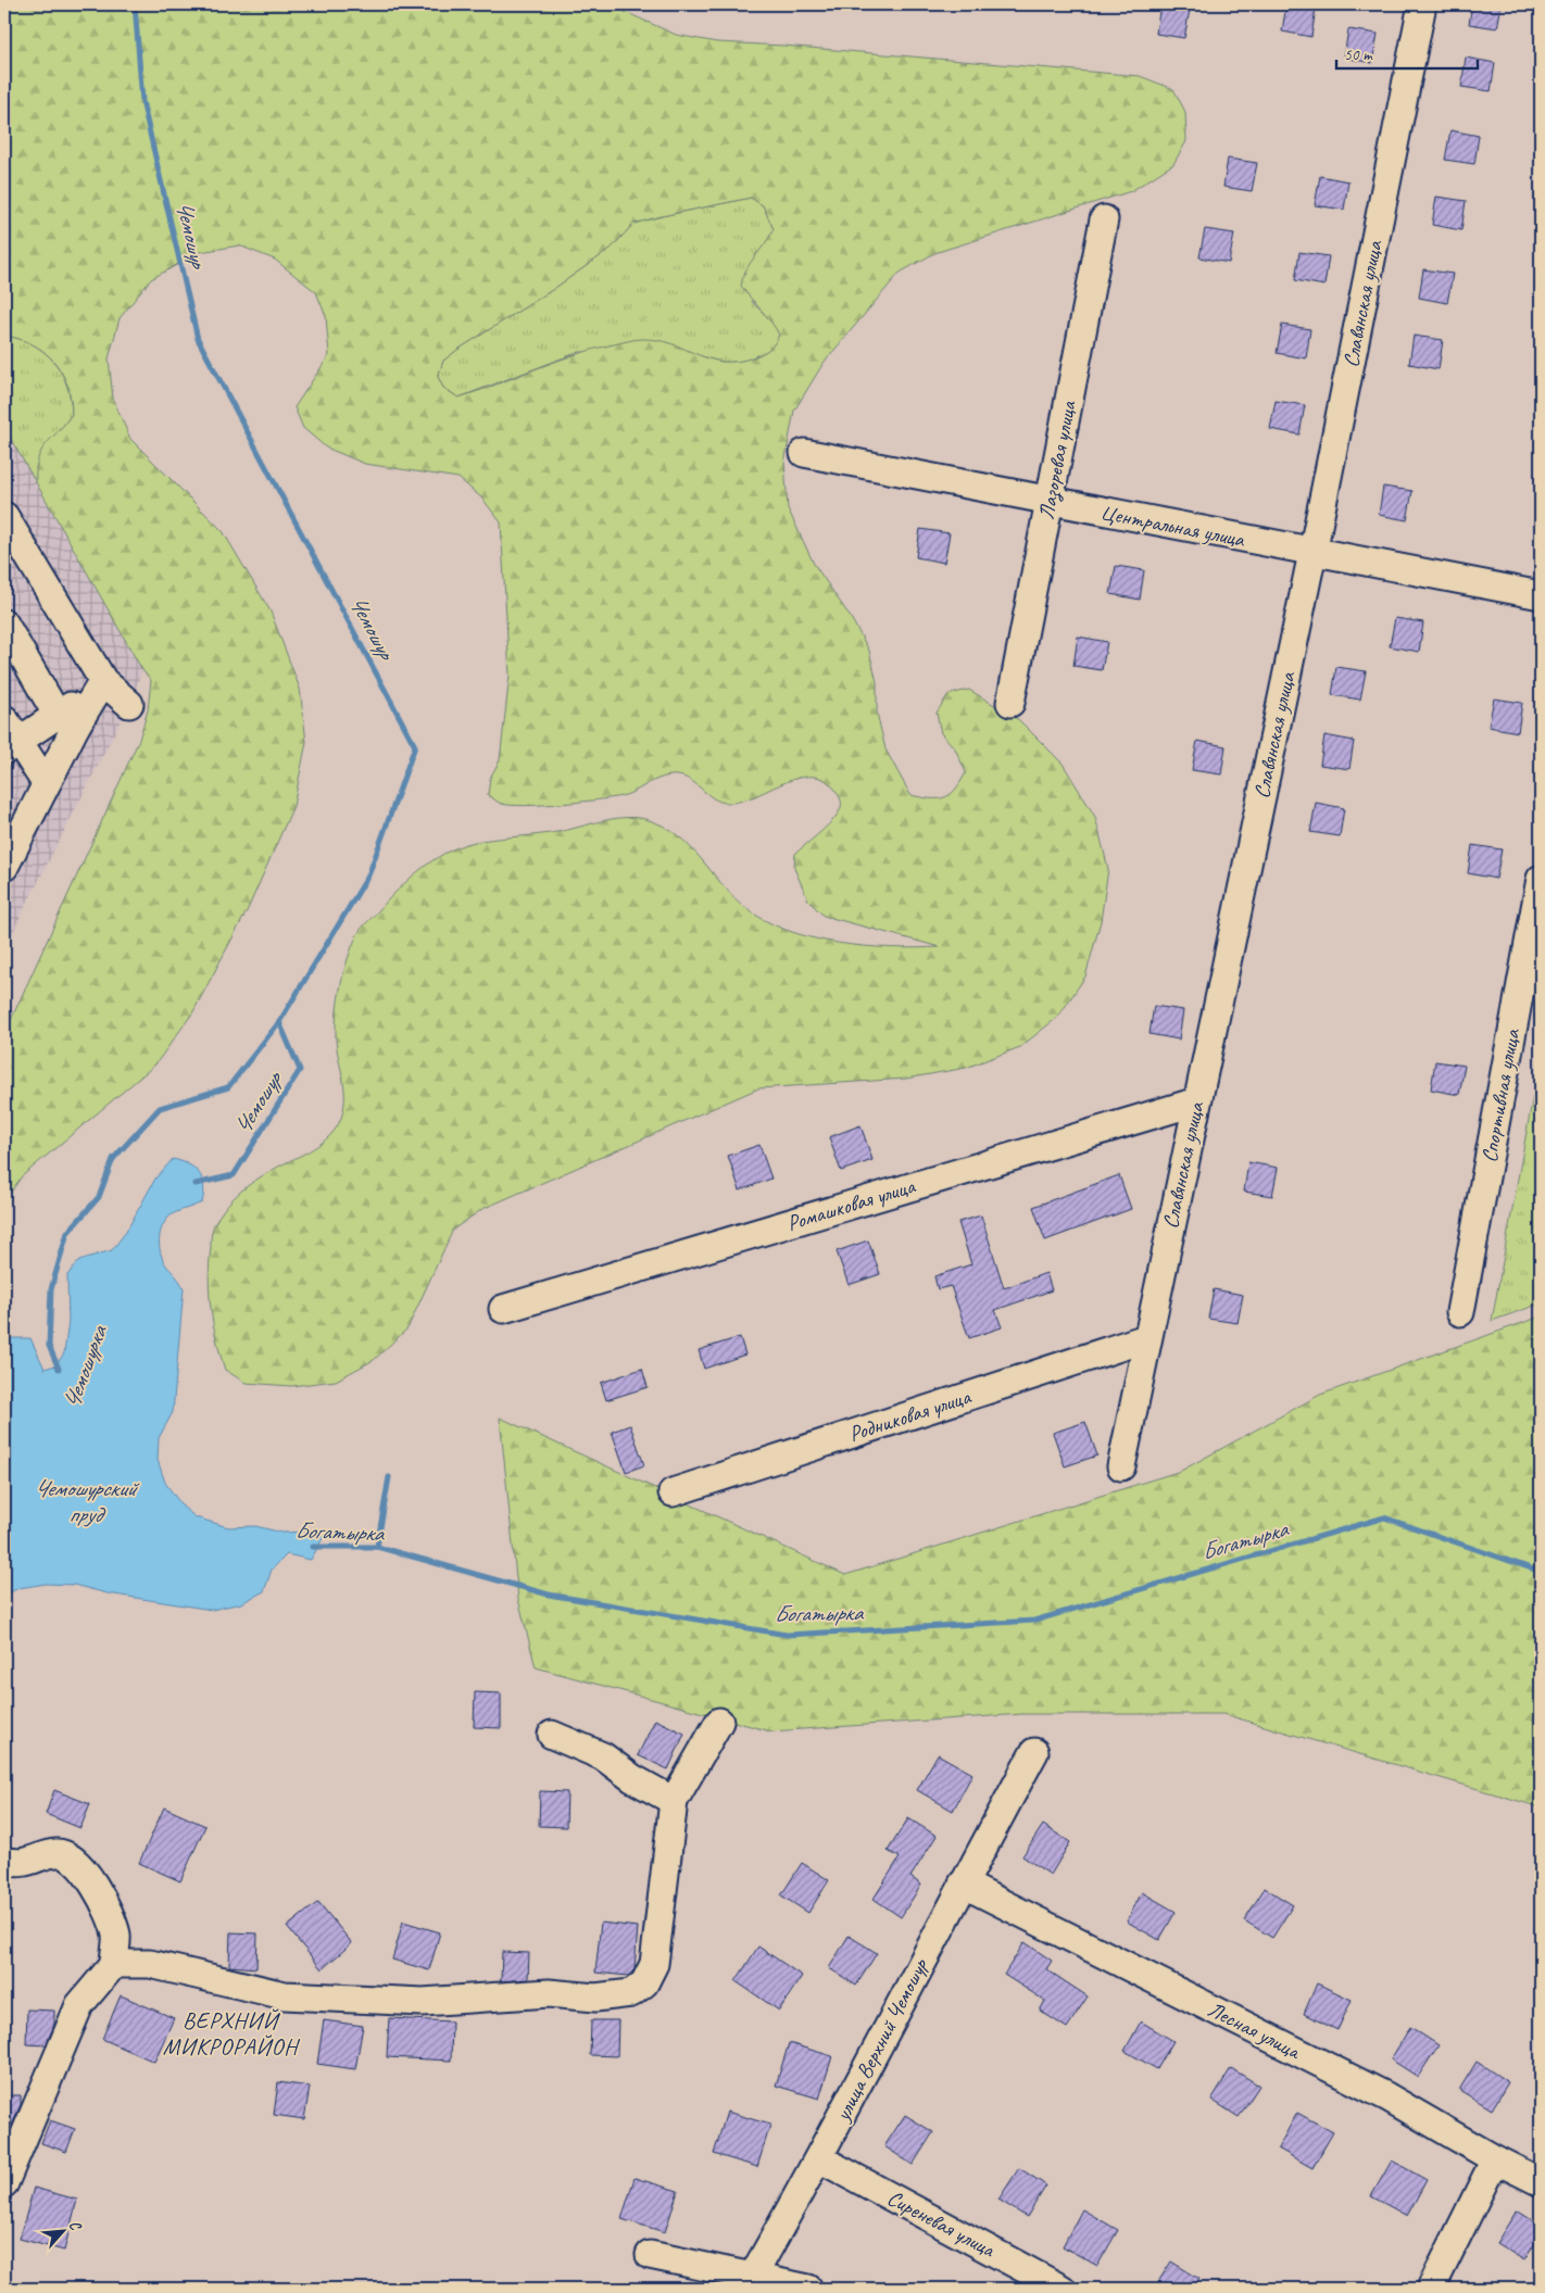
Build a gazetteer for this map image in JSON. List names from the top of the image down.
{
  "streets": {
    "street": [
      "Славянская улица",
      "Лазоревая улица",
      "Центральная улица",
      "Спортивная улица",
      "Ромашковая улица",
      "Родниковая улица",
      "Лесная улица",
      "улица Верхний Чемошур",
      "Сиреневая улица"
    ]
  },
  "crossings": [
    ["Славянская улица", "Центральная улица"],
    ["Славянская улица", "Ромашковая улица"],
    ["Славянская улица", "Родниковая улица"],
    ["Лазоревая улица", "Центральная улица"],
    ["Лесная улица", "улица Верхний Чемошур"],
    ["улица Верхний Чемошур", "Сиреневая улица"]
  ],
  "districts": ["ВЕРХНИЙ МИКРОРАЙОН"],
  "water": [
    "Чемошур",
    "Чемошурка",
    "Чемошурский пруд",
    "Богатырка"
  ],
  "scale_bar": "50 m",
  "north": "top right"
}
